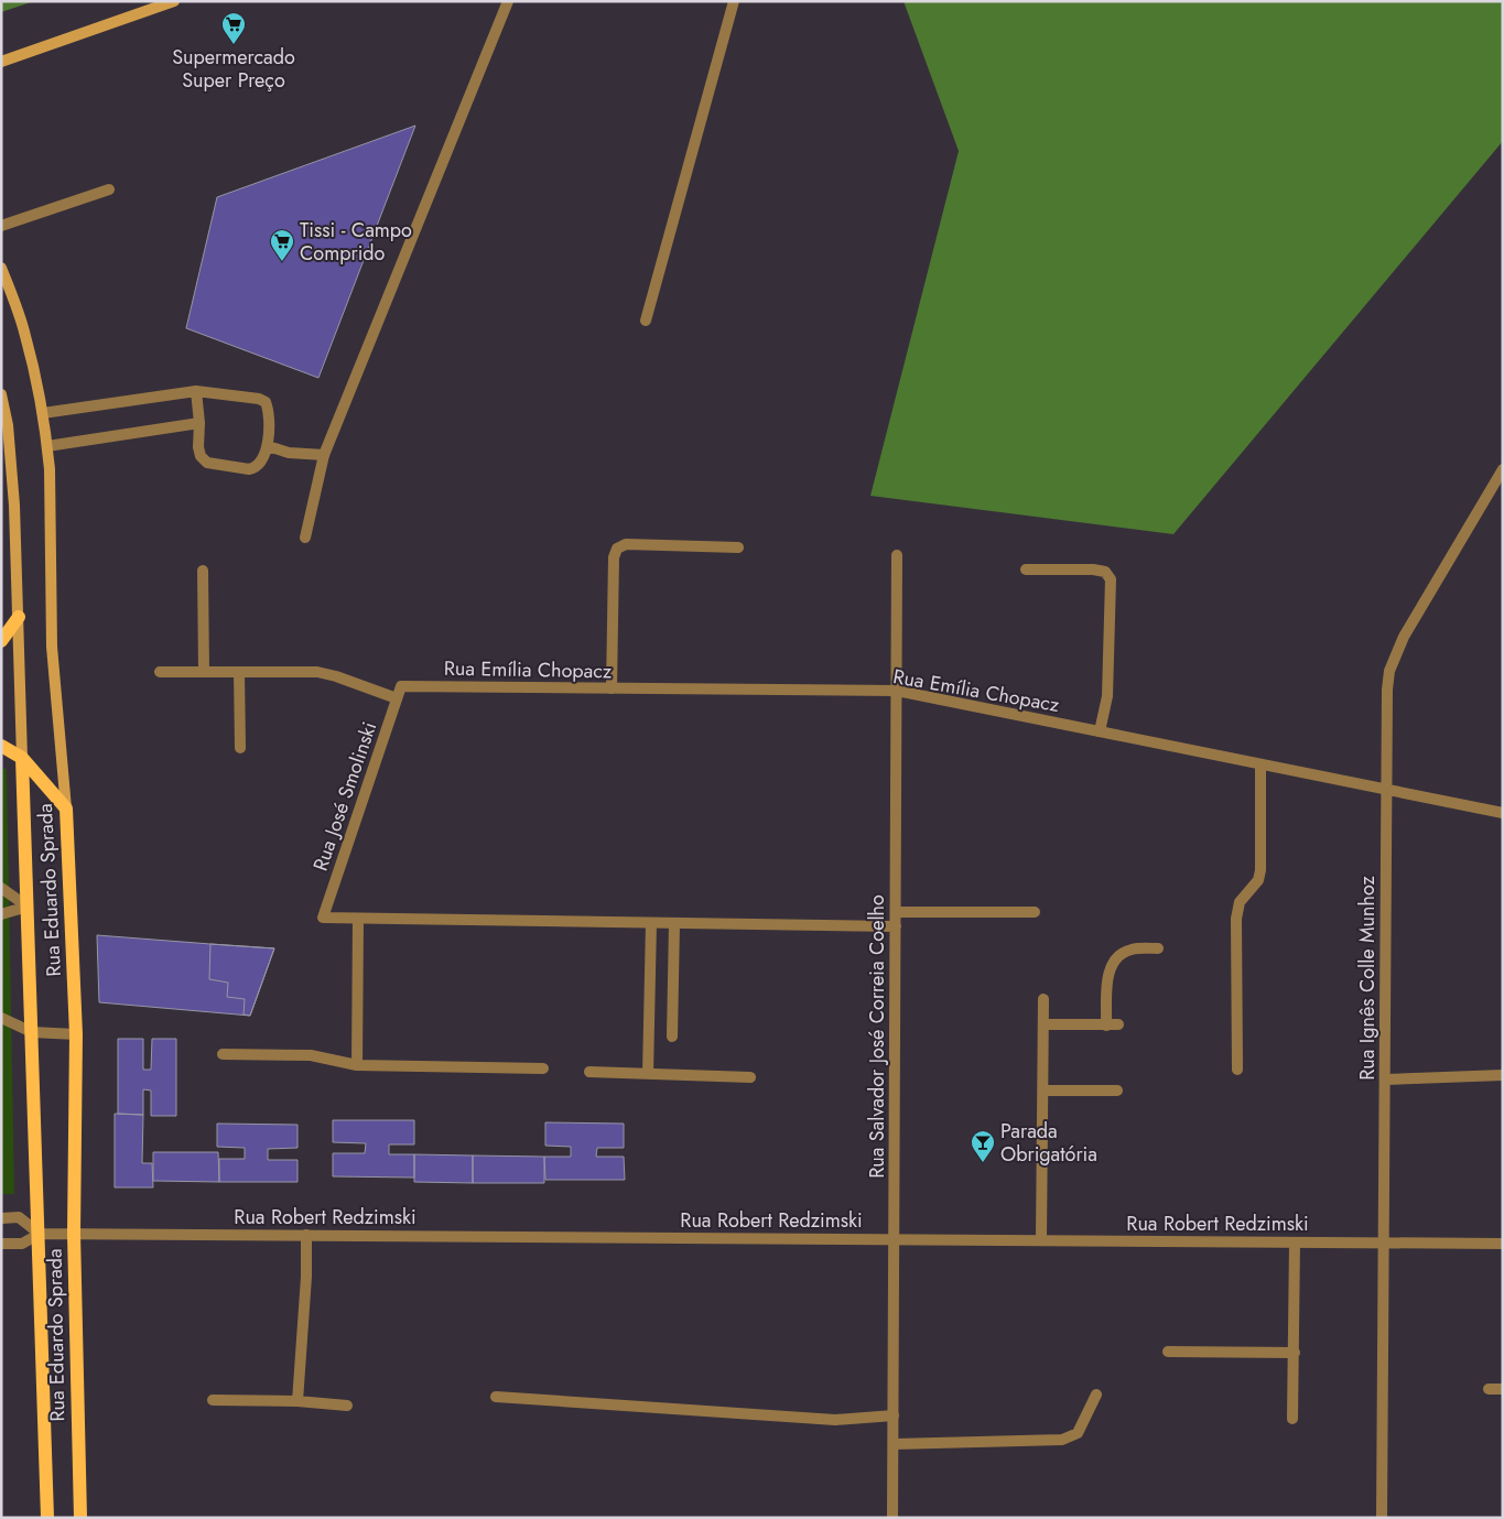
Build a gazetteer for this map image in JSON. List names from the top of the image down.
{
  "streets": {
    "main road": ["Rua Eduardo Sprada"],
    "street": [
      "Rua Emília Chopacz",
      "Rua José Smolinski",
      "Rua Ignês Colle Munhoz",
      "Rua Salvador José Correia Coelho",
      "Rua Robert Redzimski"
    ]
  },
  "crossings": [
    ["Rua Emília Chopacz", "Rua José Smolinski"],
    ["Rua Emília Chopacz", "Rua Ignês Colle Munhoz"],
    ["Rua Emília Chopacz", "Rua Salvador José Correia Coelho"],
    ["Rua Eduardo Sprada", "Rua Robert Redzimski"],
    ["Rua Ignês Colle Munhoz", "Rua Robert Redzimski"],
    ["Rua Salvador José Correia Coelho", "Rua Robert Redzimski"]
  ],
  "places": {
    "supermarket": ["Supermercado Super Preço", "Tissi - Campo Comprido"],
    "bar": ["Parada Obrigatória"]
  }
}
